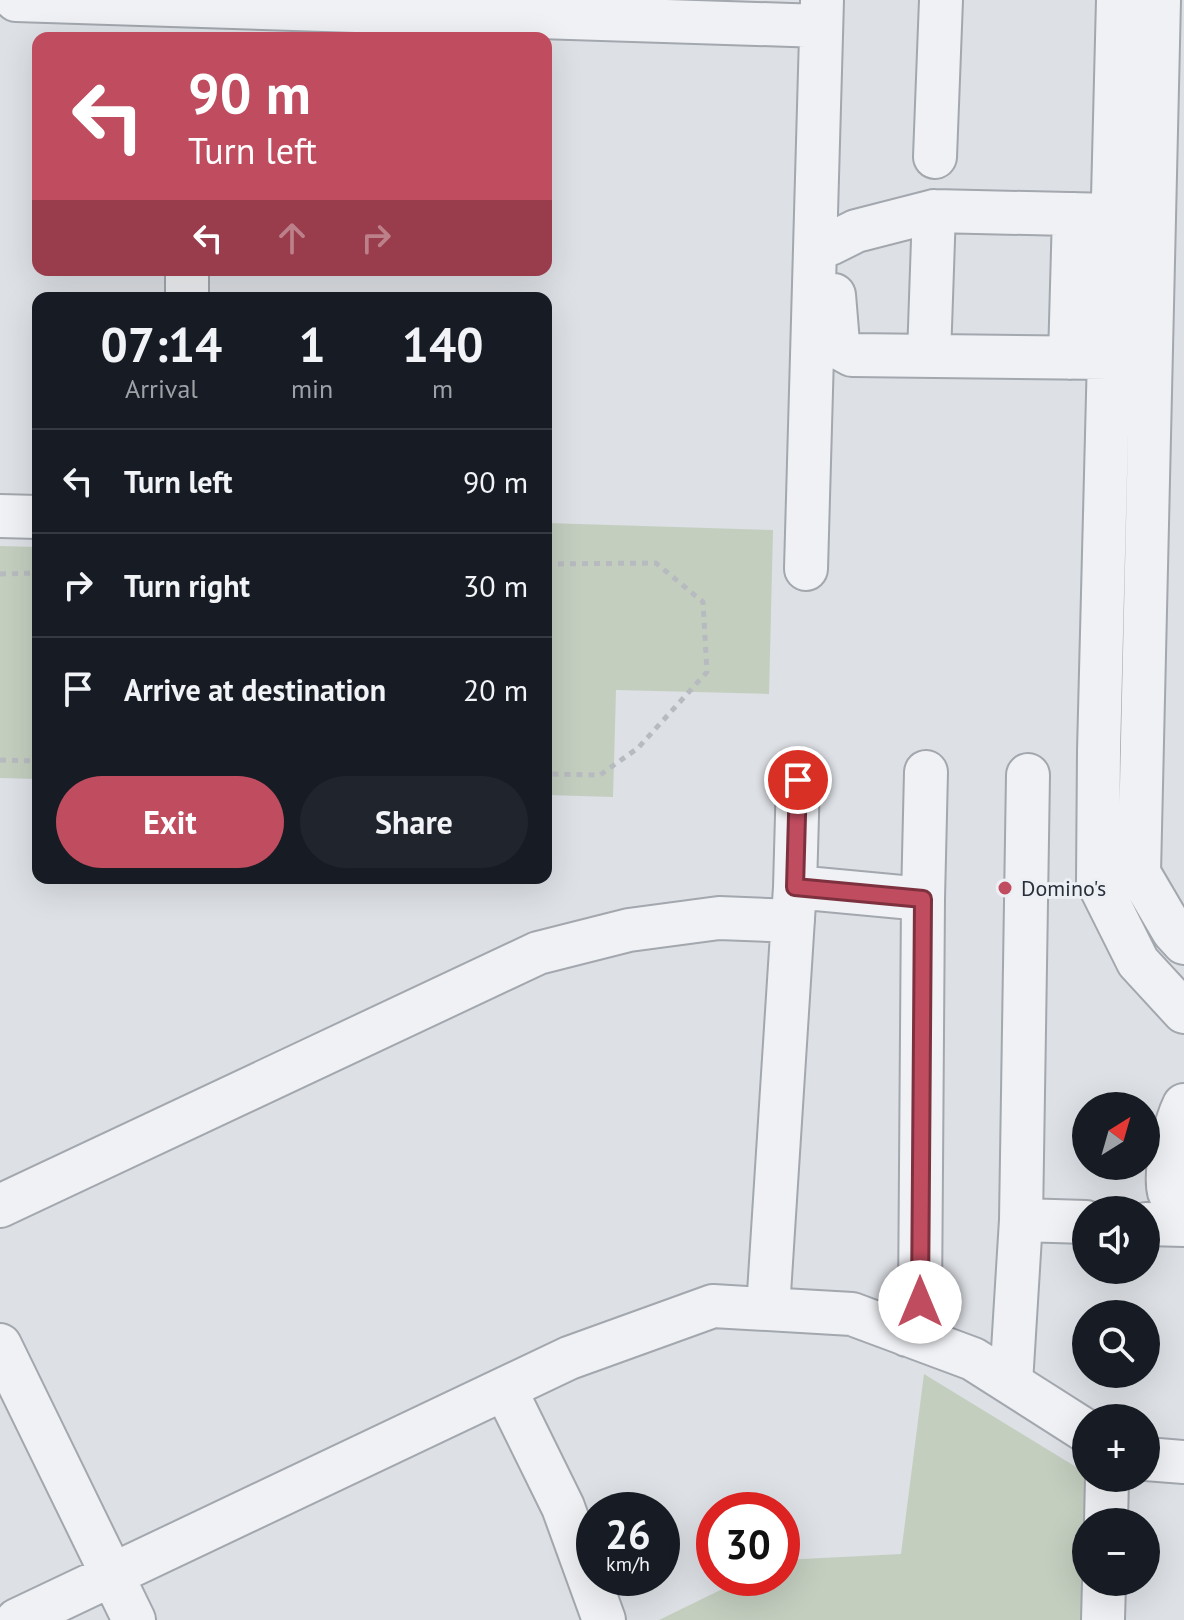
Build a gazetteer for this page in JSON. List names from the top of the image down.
{
  "places": ["Domino's"],
  "north": "top right",
  "page": {
    "turn": ["90 m", "Turn left"],
    "eta": [
      "07:14",
      "Arrival",
      "1",
      "min",
      "140",
      "m"
    ],
    "list": [
      {
        "name": "Turn left",
        "value": "90 m"
      },
      {
        "name": "Turn right",
        "value": "30 m"
      },
      {
        "name": "Arrive at destination",
        "value": "20 m"
      }
    ],
    "buttons": ["Exit", "Share"],
    "map_buttons": ["+", "−"],
    "speed": "26 km/h",
    "limit": "30"
  }
}
